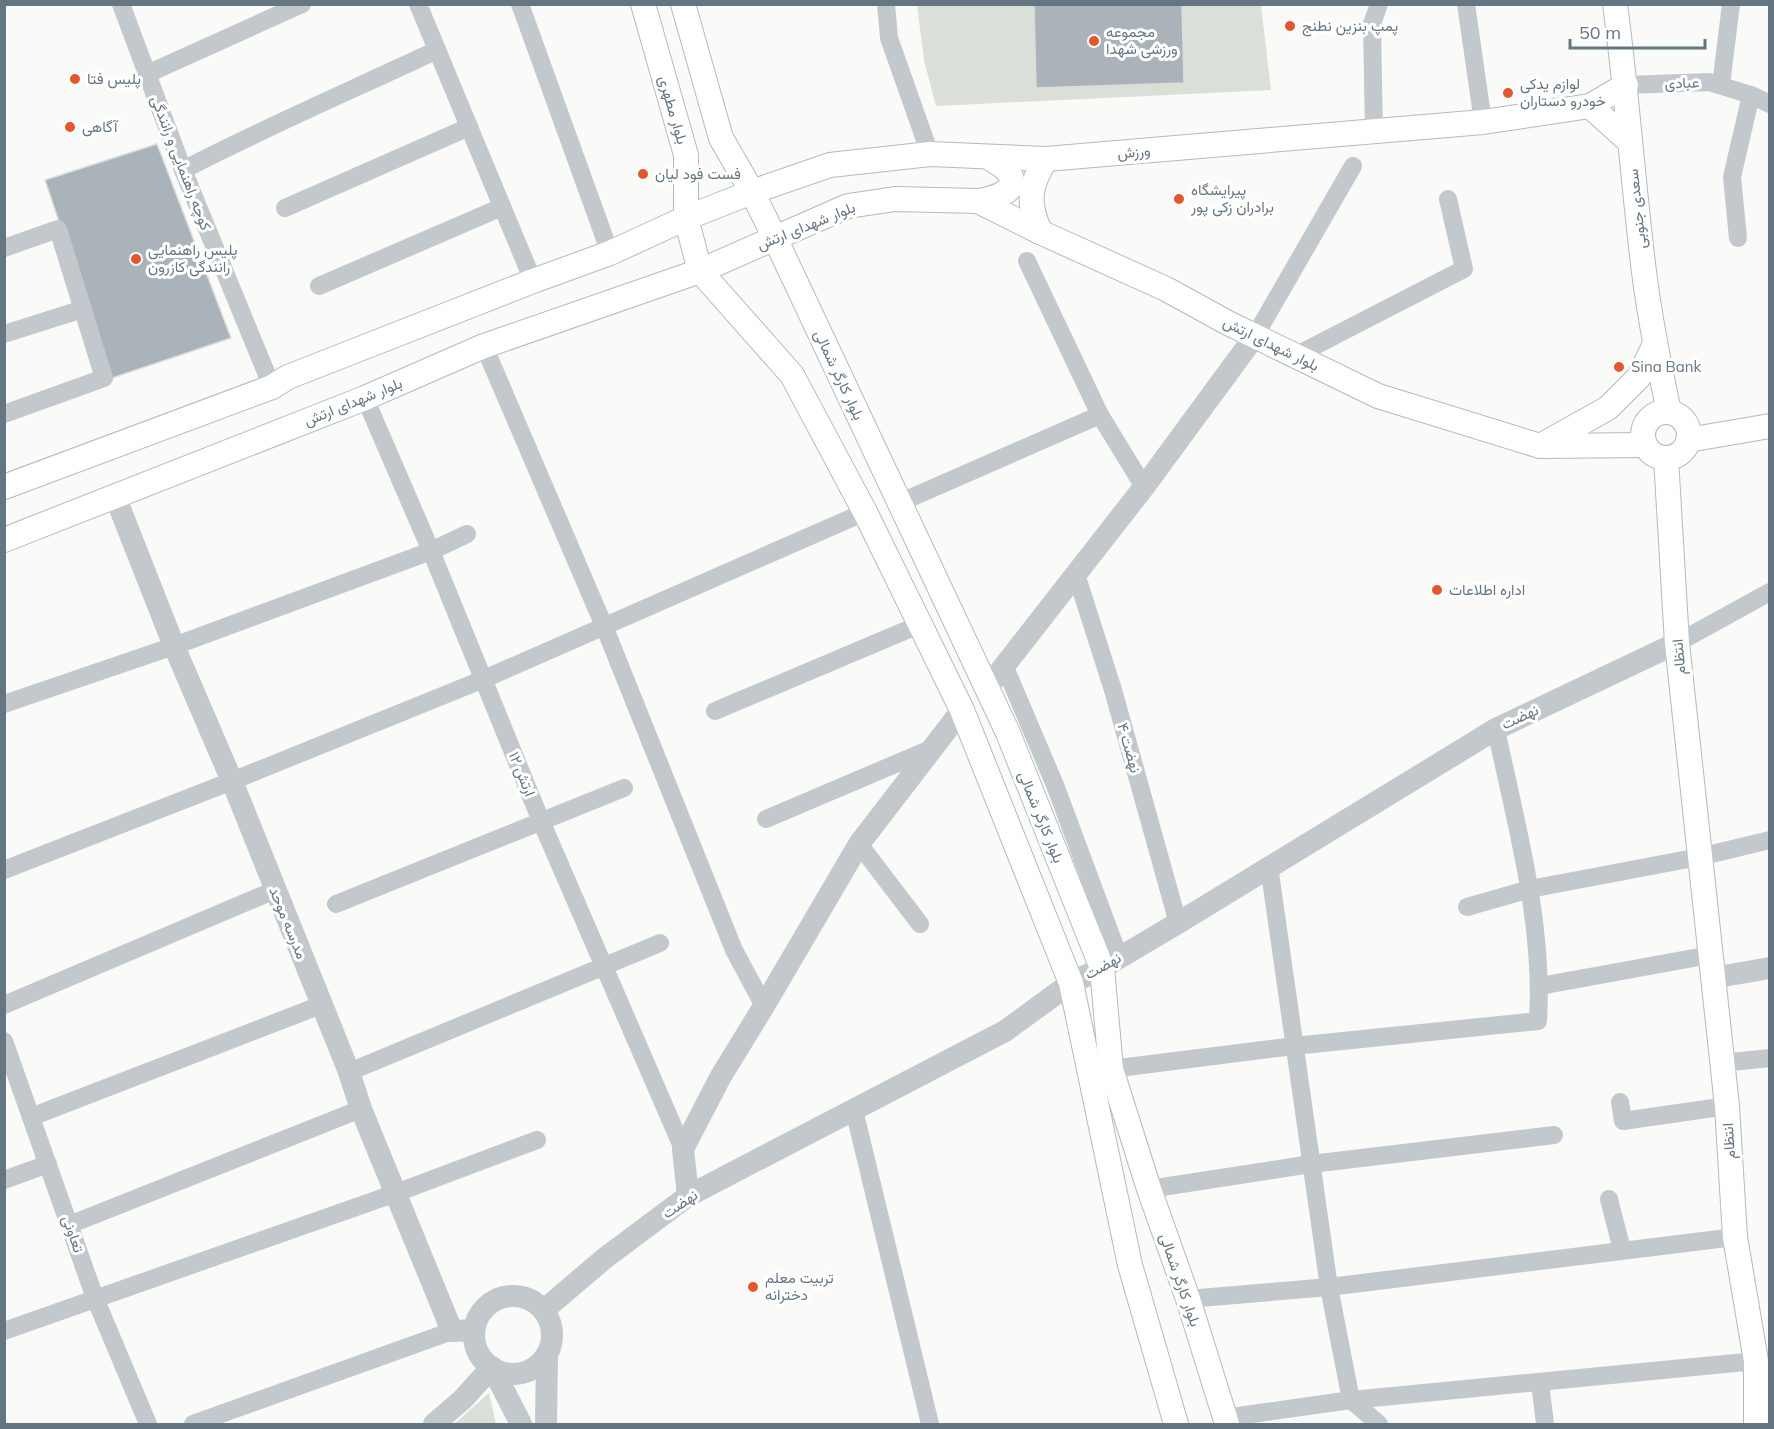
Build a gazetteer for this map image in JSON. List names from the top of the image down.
{
  "streets": {
    "main road": [
      "بلوار مطهری",
      "ورزش",
      "سعدی جنوبی",
      "بلوار شهدای ارتش",
      "بلوار کارگر شمالی",
      "انتظام"
    ],
    "street": [
      "عبادی",
      "کوچه راهنمایی و رانندگی",
      "نهضت",
      "نهضت ۴",
      "ارتش ۱۲",
      "مدرسه موحد",
      "تعاونی"
    ]
  },
  "crossings": [
    ["عبادی", "ورزش"],
    ["عبادی", "سعدی جنوبی"],
    ["بلوار مطهری", "ورزش"],
    ["بلوار مطهری", "بلوار شهدای ارتش"],
    ["ورزش", "سعدی جنوبی"],
    ["ورزش", "بلوار کارگر شمالی"],
    ["سعدی جنوبی", "بلوار شهدای ارتش"],
    ["سعدی جنوبی", "انتظام"],
    ["بلوار شهدای ارتش", "بلوار کارگر شمالی"],
    ["بلوار شهدای ارتش", "انتظام"],
    ["بلوار شهدای ارتش", "ارتش ۱۲"],
    ["بلوار شهدای ارتش", "مدرسه موحد"],
    ["بلوار کارگر شمالی", "نهضت"],
    ["انتظام", "نهضت"],
    ["نهضت", "نهضت ۴"],
    ["نهضت", "مدرسه موحد"]
  ],
  "places": [
    "پمپ بنزین نطنج",
    "مجموعه ورزشی شهدا",
    "پلیس فتا",
    "لوازم یدکی خودرو دستاران",
    "آگاهی",
    "فست فود لیان",
    "پیرایشگاه برادران زکی پور",
    "پلیس راهنمایی رانندگی کازرون",
    "Sina Bank",
    "اداره اطلاعات",
    "تربیت معلم دخترانه"
  ],
  "scale_bar": "50 m"
}
